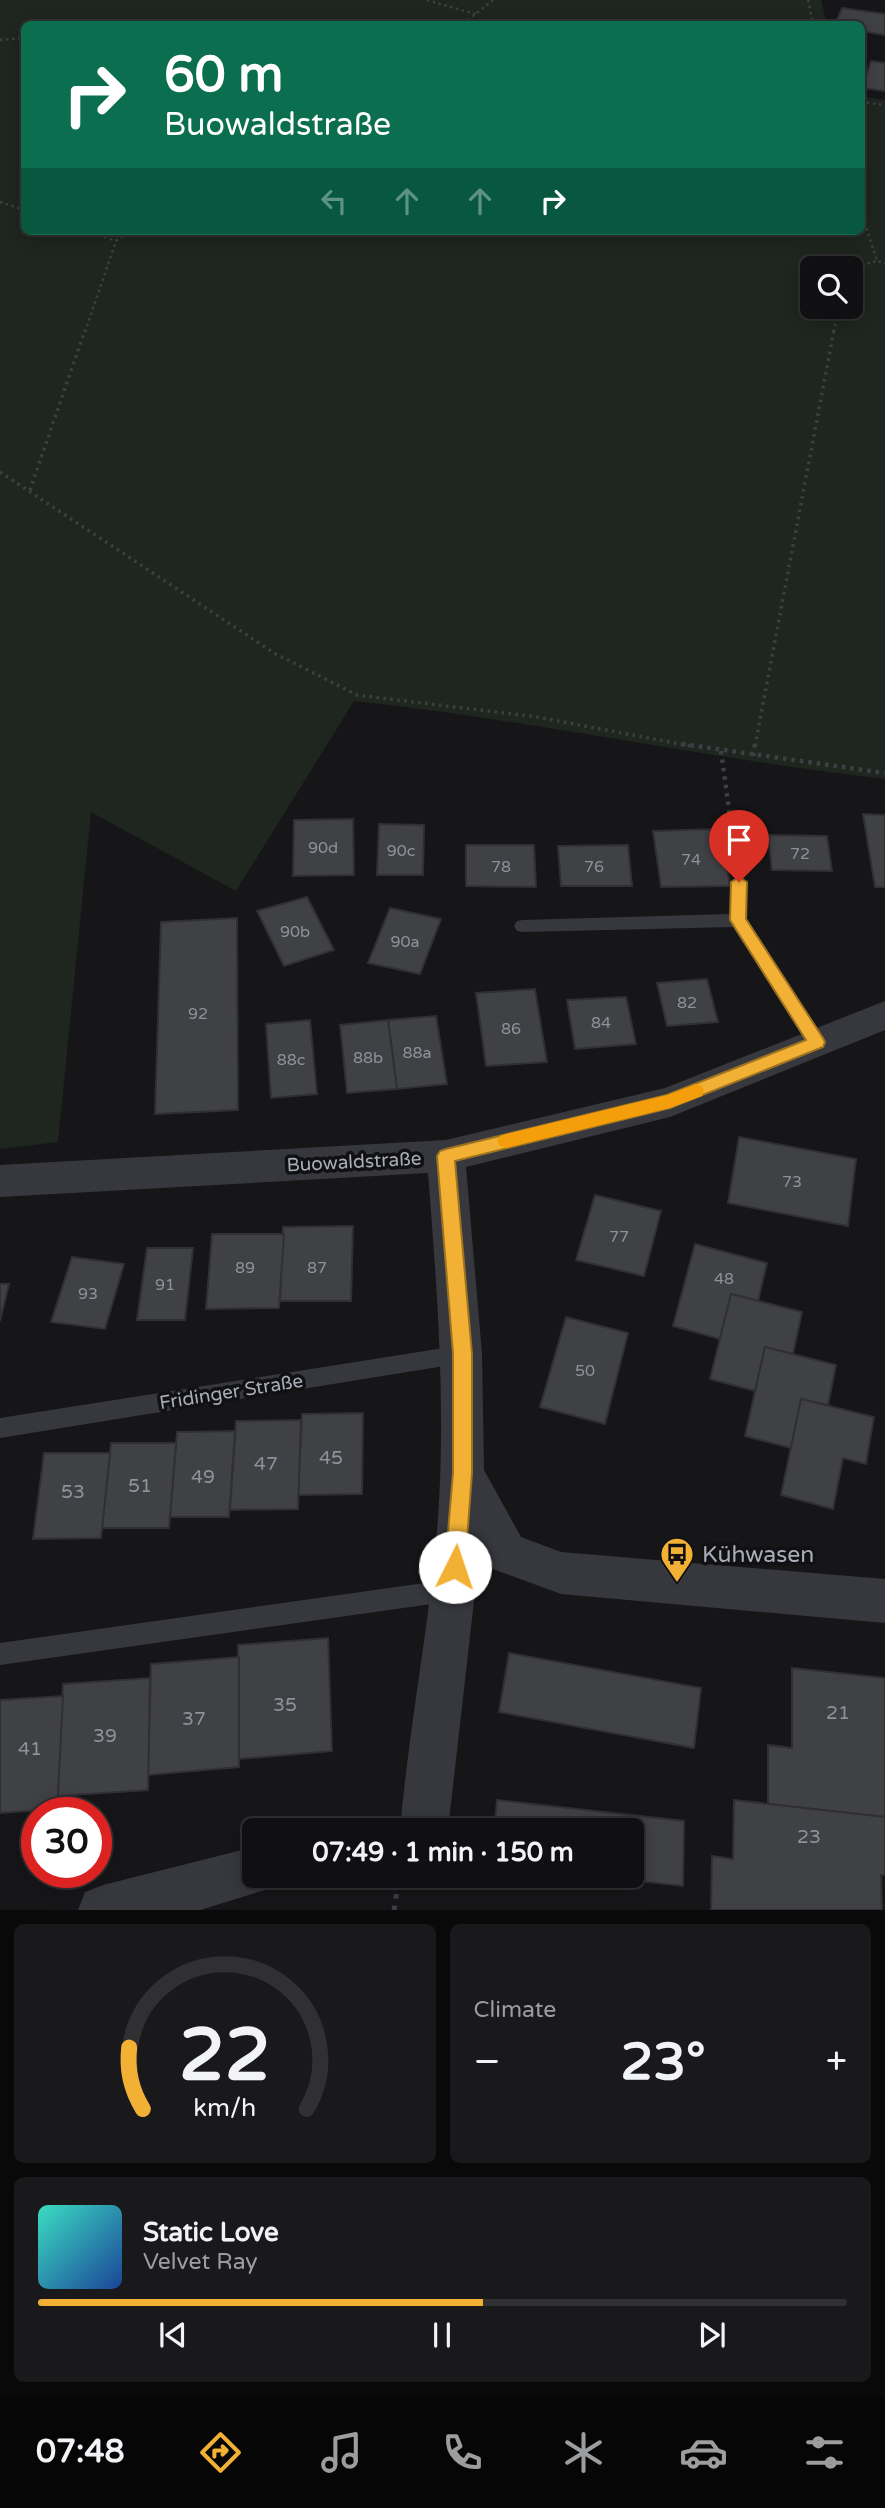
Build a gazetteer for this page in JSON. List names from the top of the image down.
{
  "streets": {
    "street": ["Buowaldstraße"],
    "lane": ["Fridinger Straße"]
  },
  "places": {
    "bus stop": ["Kühwasen"]
  },
  "house_numbers": [
    "90d",
    "90c",
    "72",
    "74",
    "78",
    "76",
    "90b",
    "90a",
    "82",
    "92",
    "84",
    "86",
    "88a",
    "88b",
    "88c",
    "73",
    "77",
    "89",
    "87",
    "48",
    "91",
    "93",
    "50",
    "45",
    "47",
    "49",
    "51",
    "53",
    "35",
    "21",
    "37",
    "39",
    "41",
    "23"
  ],
  "page": {
    "turn": ["60 m", "Buowaldstraße"],
    "limit": "30",
    "trip": "07:49 · 1 min · 150 m",
    "tile": "Climate",
    "heat": ["−", "23°", "+"],
    "song": ["Static Love", "Velvet Ray"],
    "tabs": "07:48",
    "gauge": ["22", "km/h"]
  }
}
